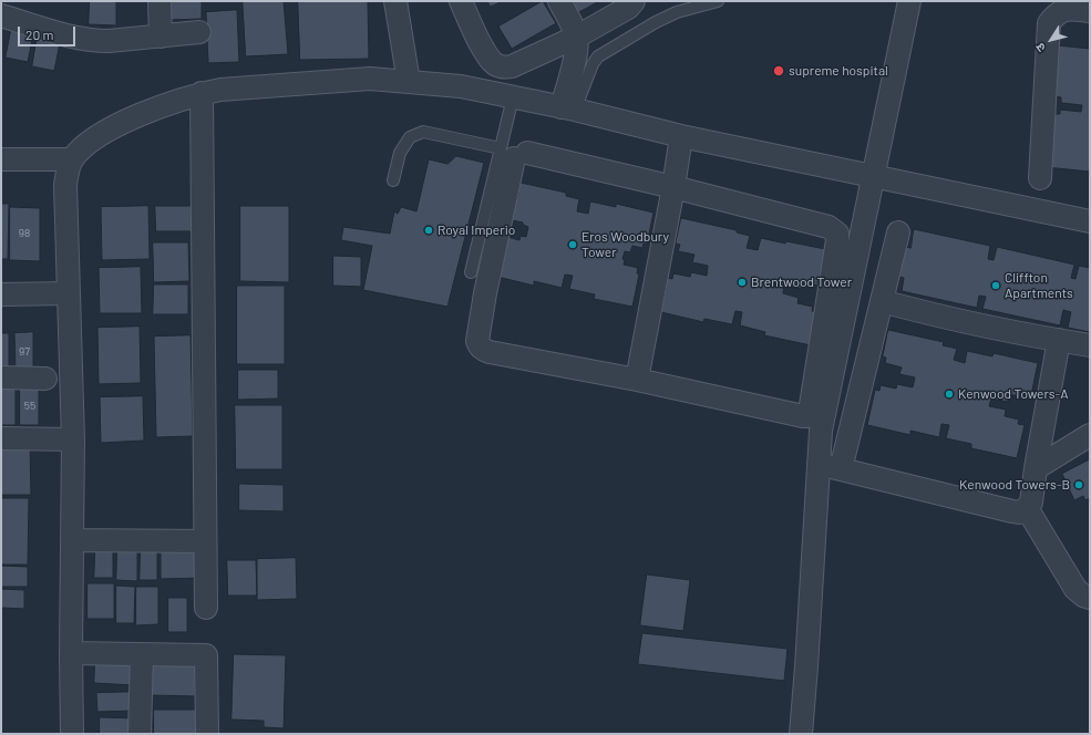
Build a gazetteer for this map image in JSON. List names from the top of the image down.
{
  "places": [
    "supreme hospital",
    "Royal Imperio",
    "Eros Woodbury Tower",
    "Brentwood Tower",
    "Cliffton Apartments",
    "Kenwood Towers-A",
    "Kenwood Towers-B"
  ],
  "house_numbers": ["98", "97", "55"],
  "scale_bar": "20 m",
  "north": "bottom left"
}
